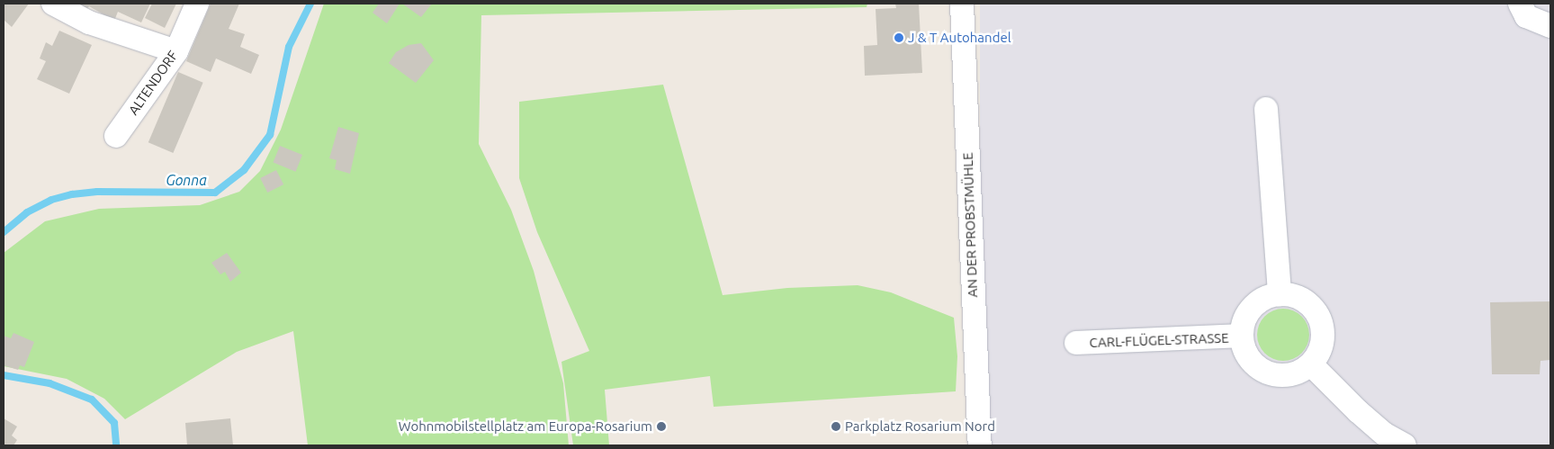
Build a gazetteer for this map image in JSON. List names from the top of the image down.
{
  "streets": {
    "street": ["ALTENDORF", "AN DER PROBSTMÜHLE", "CARL-FLÜGEL-STRASSE"]
  },
  "water": ["Gonna"],
  "places": ["J & T Autohandel", "Wohnmobilstellplatz am Europa-Rosarium", "Parkplatz Rosarium Nord"]
}
